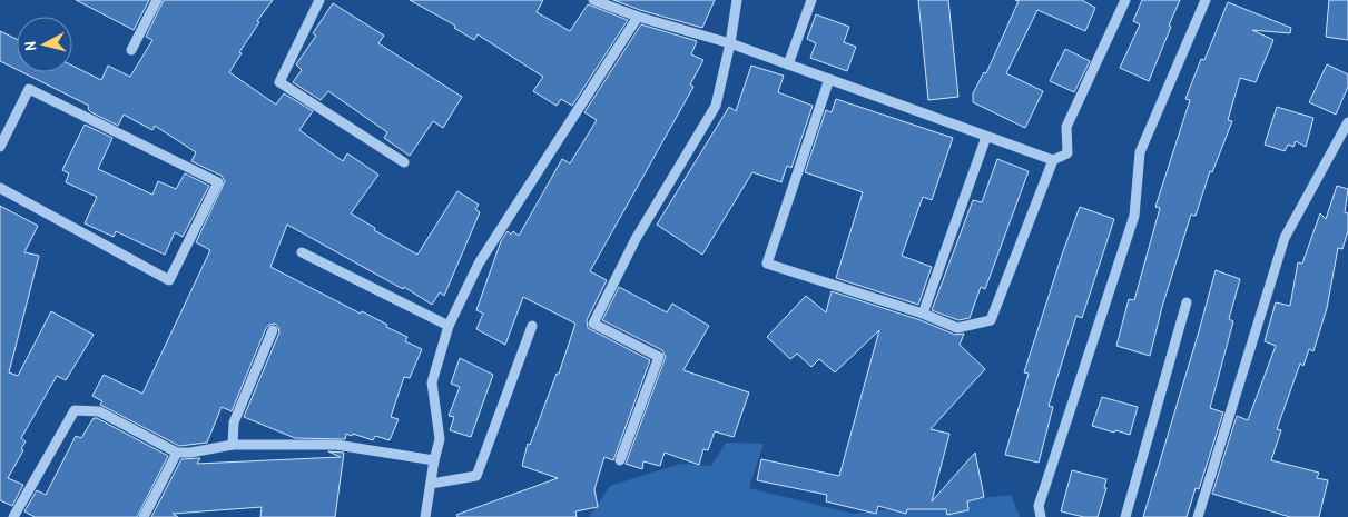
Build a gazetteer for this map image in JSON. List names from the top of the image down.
{
  "north": "left"
}
